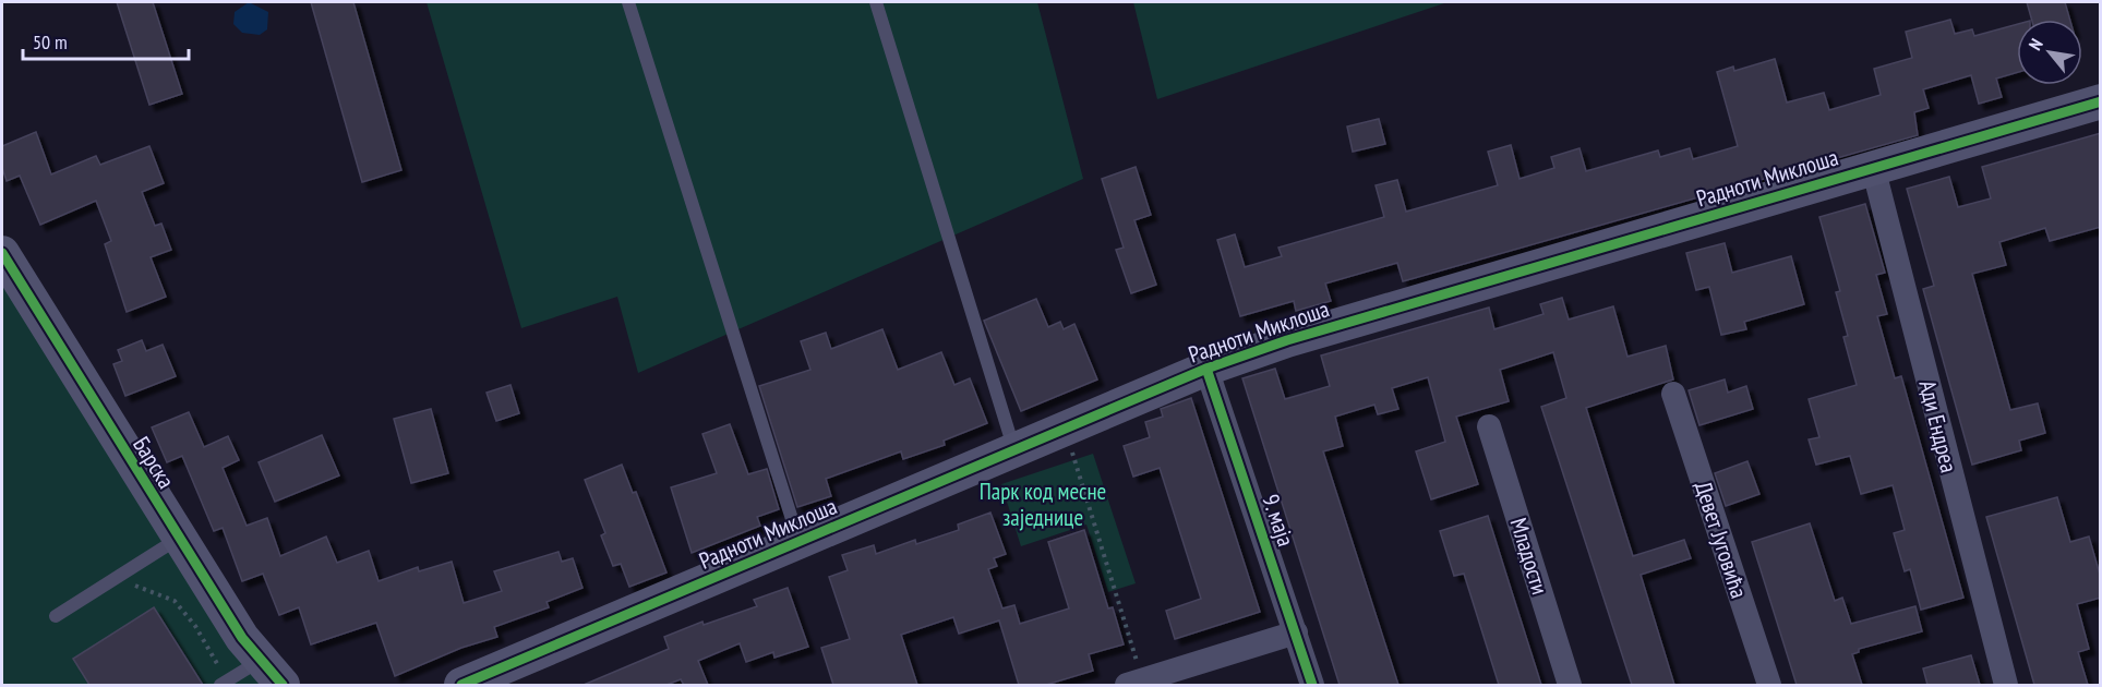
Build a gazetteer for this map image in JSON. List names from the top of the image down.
{
  "streets": {
    "street": [
      "Радноти Миклоша",
      "Ади Ендреа",
      "Барска",
      "9. маја",
      "Девет Југовића",
      "Младости"
    ]
  },
  "crossings": [
    ["Радноти Миклоша", "Ади Ендреа"],
    ["Радноти Миклоша", "9. маја"]
  ],
  "parks": ["Парк код месне заједнице"],
  "scale_bar": "50 m",
  "north": "top left"
}
